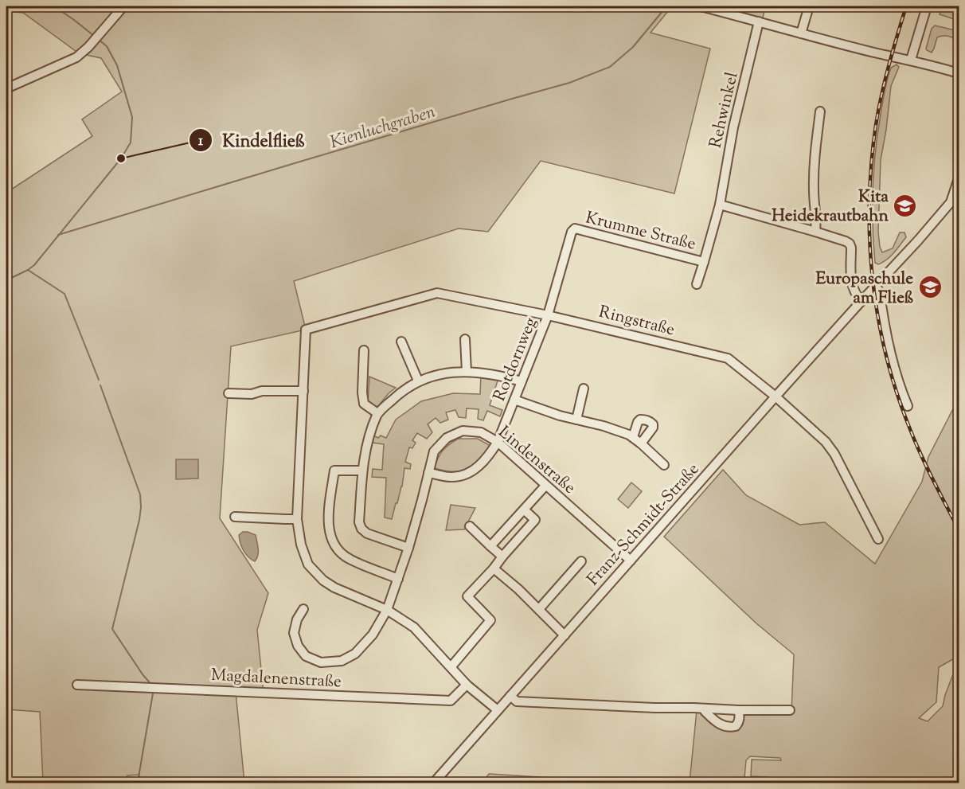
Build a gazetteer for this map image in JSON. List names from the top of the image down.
{
  "streets": {
    "street": [
      "Rehwinkel",
      "Krumme Straße",
      "Ringstraße",
      "Rotdornweg",
      "Lindenstraße",
      "Franz-Schmidt-Straße",
      "Magdalenenstraße"
    ]
  },
  "crossings": [
    ["Rehwinkel", "Krumme Straße"],
    ["Krumme Straße", "Ringstraße"],
    ["Krumme Straße", "Rotdornweg"],
    ["Ringstraße", "Rotdornweg"],
    ["Ringstraße", "Franz-Schmidt-Straße"],
    ["Rotdornweg", "Lindenstraße"],
    ["Lindenstraße", "Franz-Schmidt-Straße"]
  ],
  "water": ["Kienluchgraben"],
  "places": {
    "other": ["Kindelfließ"],
    "school or university": ["Kita Heidekrautbahn", "Europaschule am Fließ"]
  }
}
